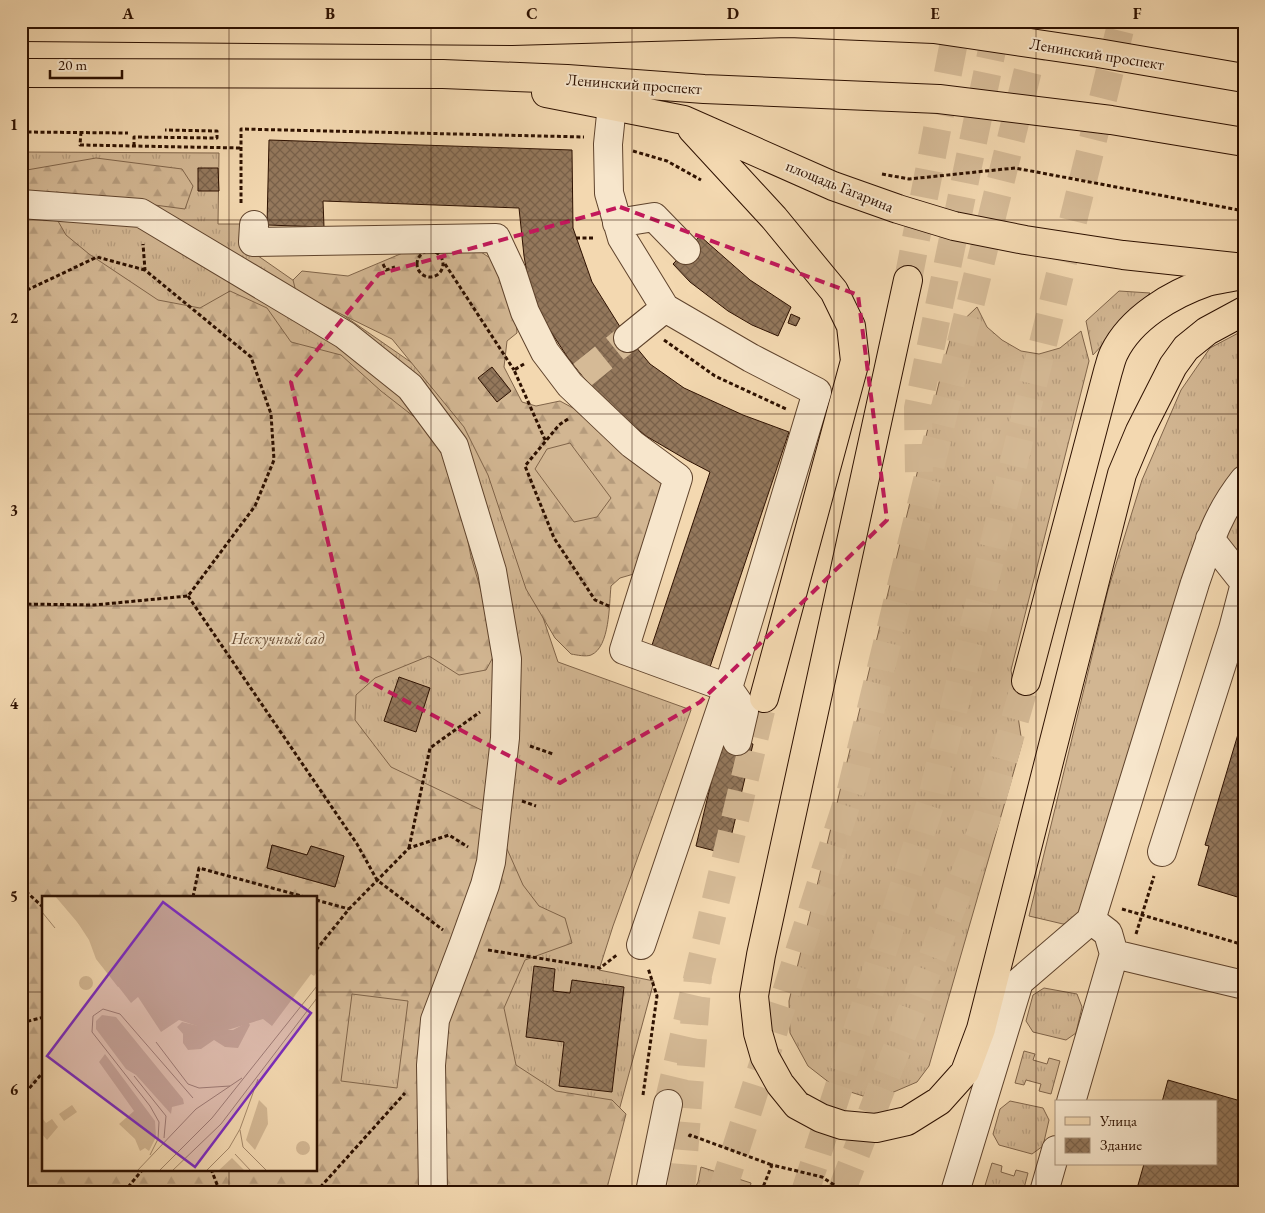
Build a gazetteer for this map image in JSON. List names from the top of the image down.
{
  "streets": {
    "main road": ["Ленинский проспект", "площадь Гагарина"]
  },
  "crossings": [
    ["Ленинский проспект", "площадь Гагарина"]
  ],
  "parks": ["Нескучный сад"],
  "legend": ["Улица", "Здание"],
  "scale_bar": "20 m",
  "grid": {
    "columns": [
      "A",
      "B",
      "C",
      "D",
      "E",
      "F"
    ],
    "rows": [
      "1",
      "2",
      "3",
      "4",
      "5",
      "6"
    ]
  }
}
